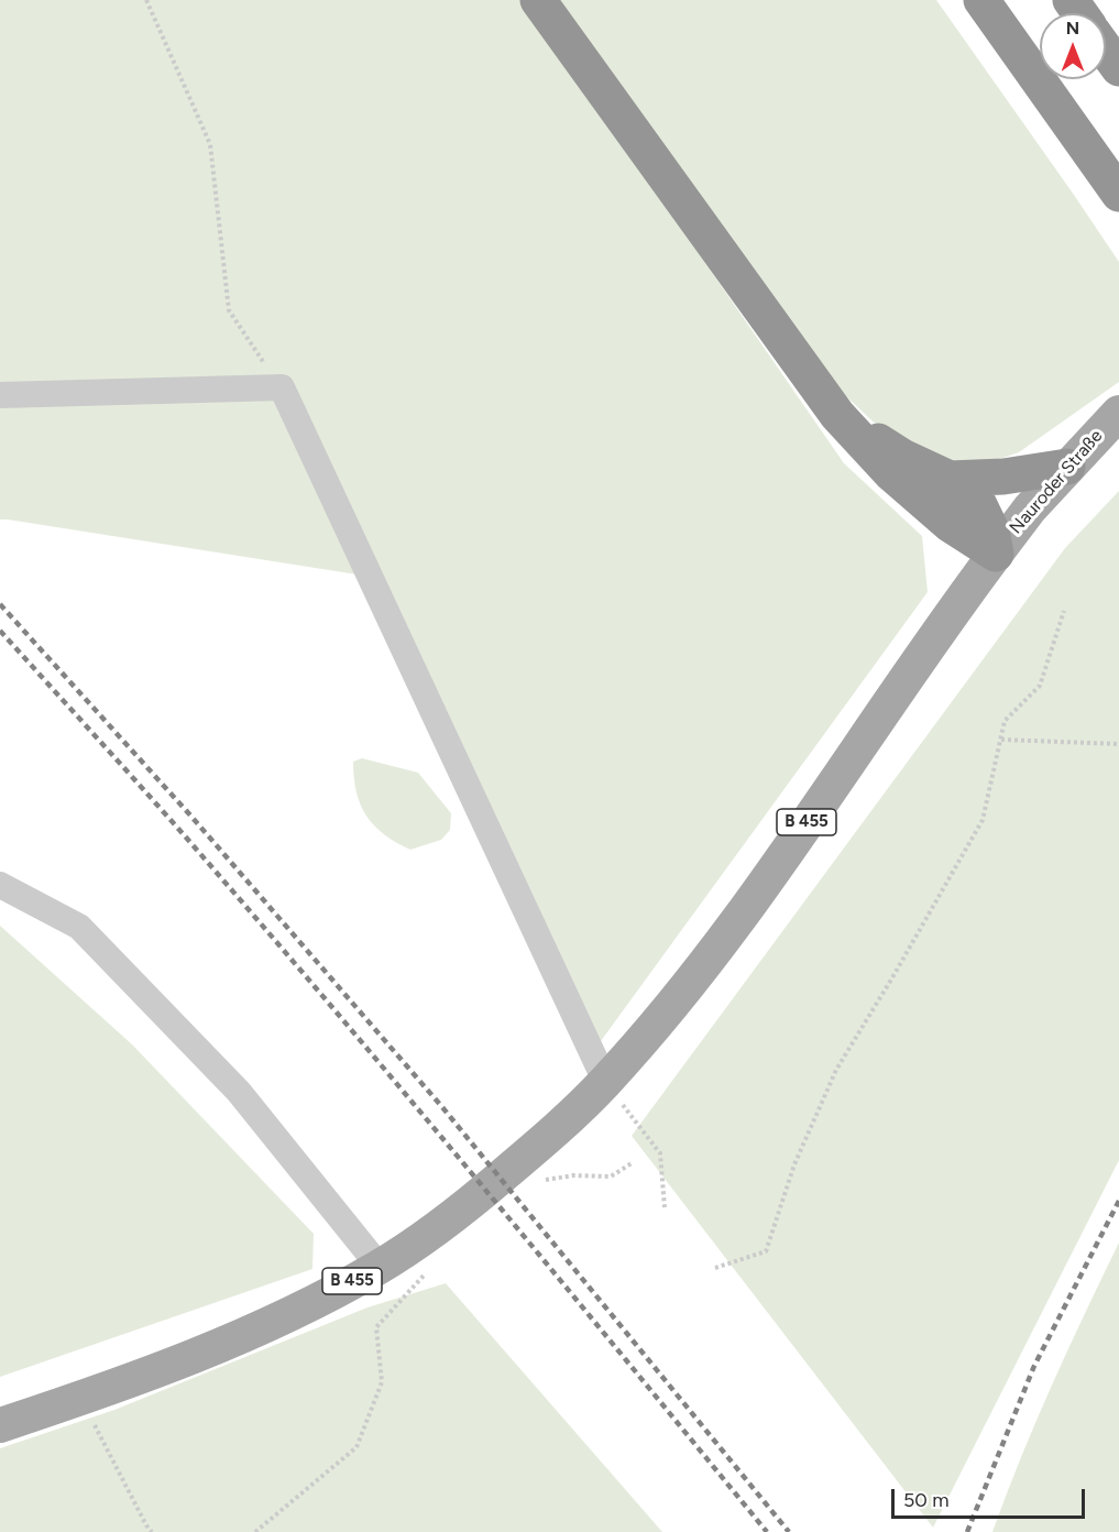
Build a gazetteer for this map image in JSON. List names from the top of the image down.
{
  "streets": {
    "main road": ["Nauroder Straße", "B 455"]
  },
  "crossings": [
    ["Nauroder Straße", "B 455"]
  ],
  "scale_bar": "50 m",
  "north": "top"
}
